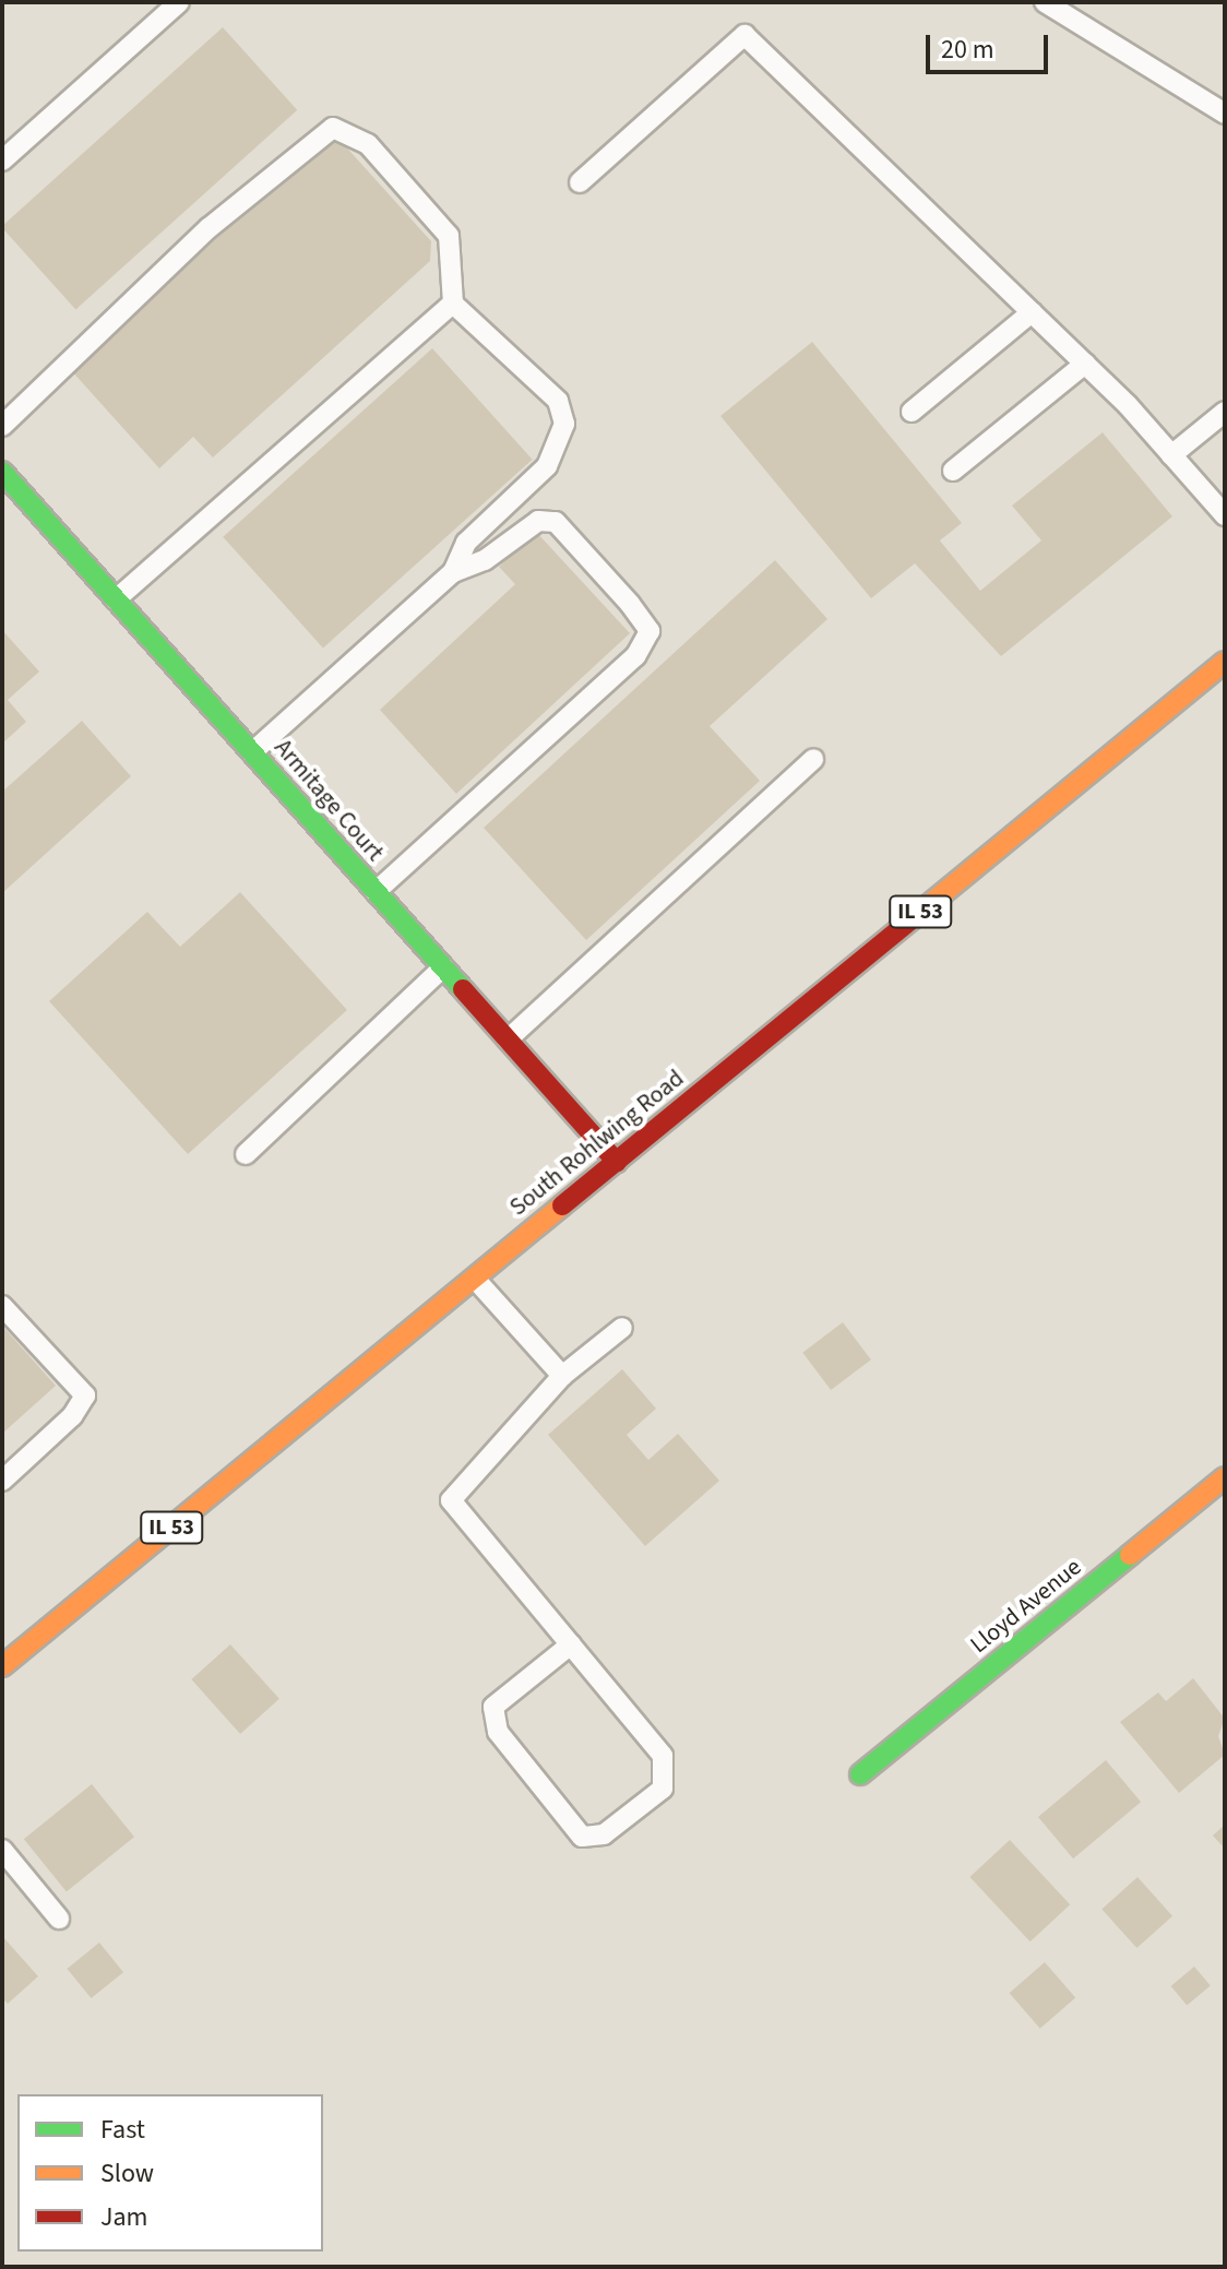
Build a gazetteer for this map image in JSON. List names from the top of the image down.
{
  "streets": {
    "main road": [
      "Armitage Court",
      "IL 53",
      "South Rohlwing Road",
      "Lloyd Avenue"
    ]
  },
  "crossings": [
    ["Armitage Court", "South Rohlwing Road"]
  ],
  "legend": ["Fast", "Slow", "Jam"],
  "scale_bar": "20 m"
}
